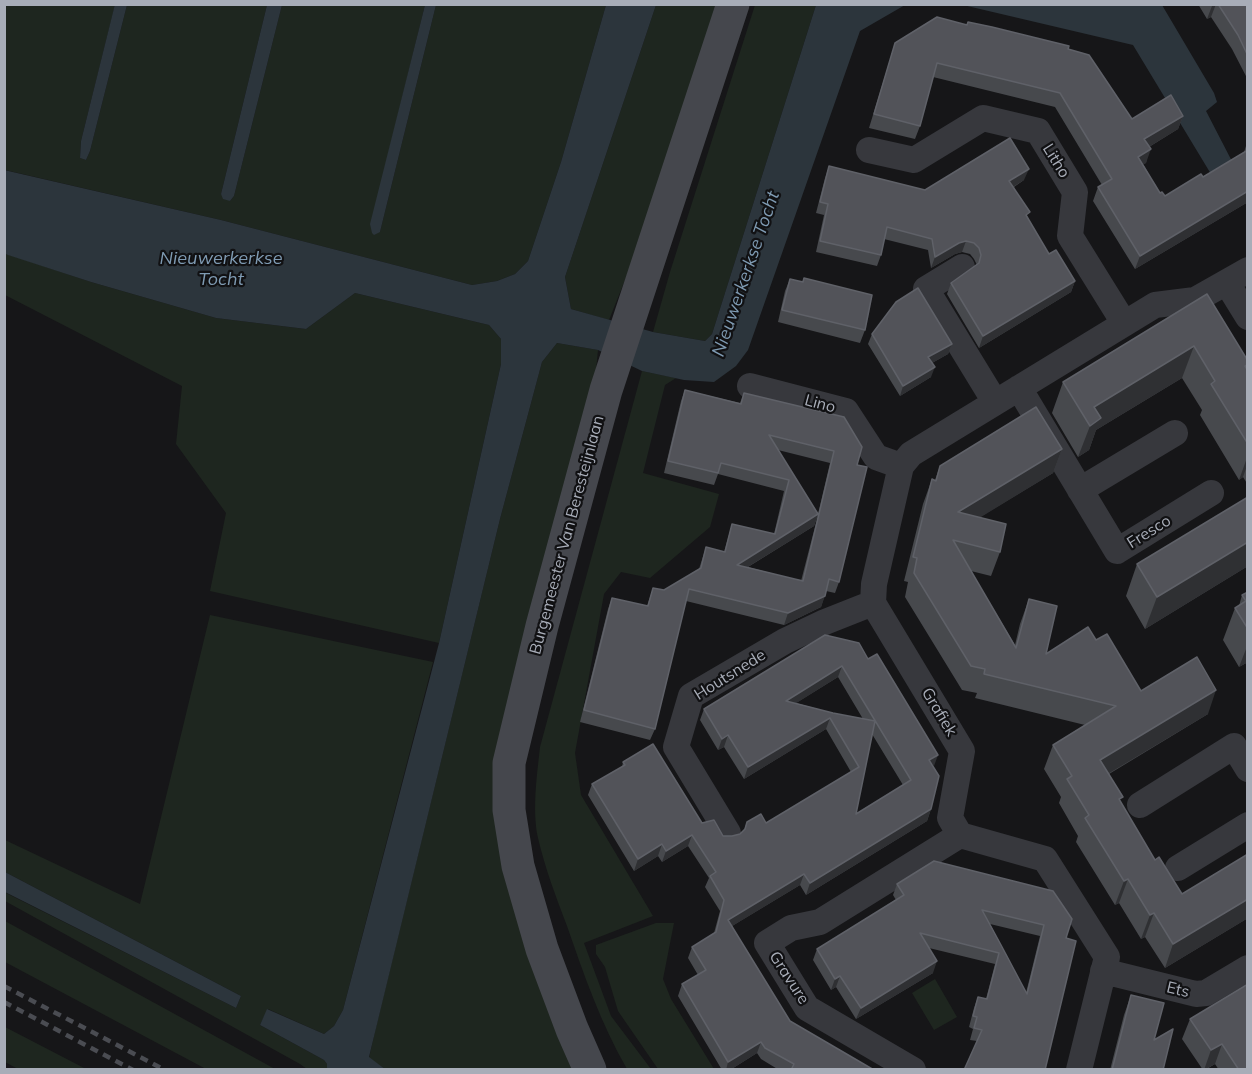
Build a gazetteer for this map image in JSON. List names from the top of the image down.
{
  "streets": {
    "main road": ["Burgemeester Van Beresteijnlaan"],
    "street": [
      "Litho",
      "Lino",
      "Fresco",
      "Houtsnede",
      "Grafiek",
      "Gravure",
      "Ets"
    ]
  },
  "crossings": [
    ["Houtsnede", "Grafiek"],
    ["Grafiek", "Gravure"]
  ],
  "water": ["Nieuwerkerkse Tocht"]
}
